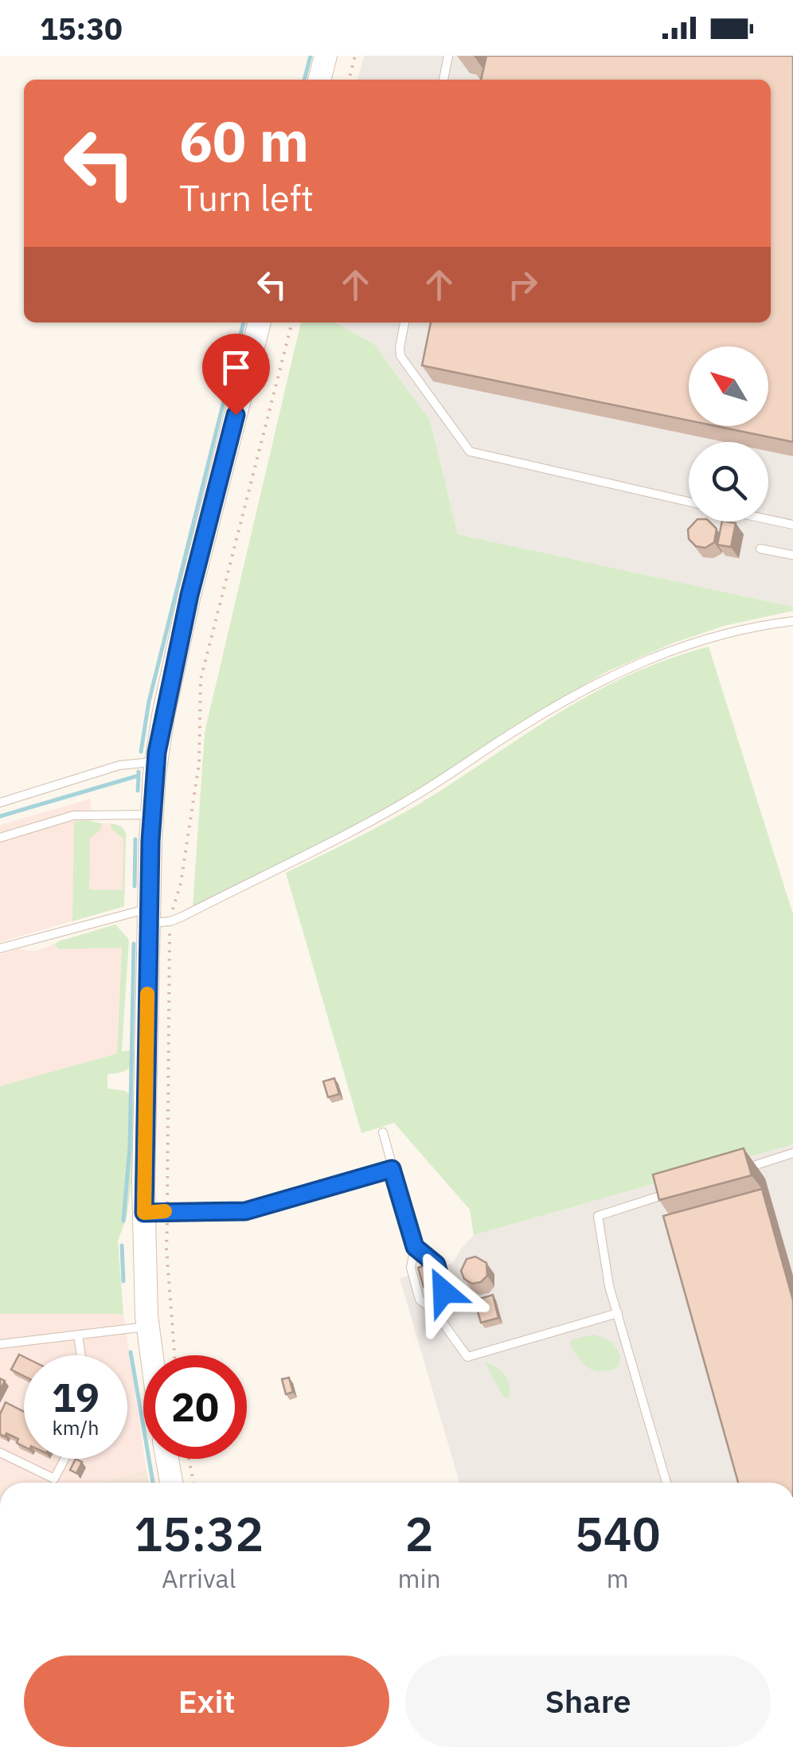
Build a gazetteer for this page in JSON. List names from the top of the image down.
{
  "north": "top left",
  "page": {
    "status": "15:30",
    "turn": ["60 m", "Turn left"],
    "speed": "19 km/h",
    "limit": "20",
    "eta": [
      "15:32",
      "Arrival",
      "2",
      "min",
      "540",
      "m"
    ],
    "buttons": ["Exit", "Share"]
  }
}
